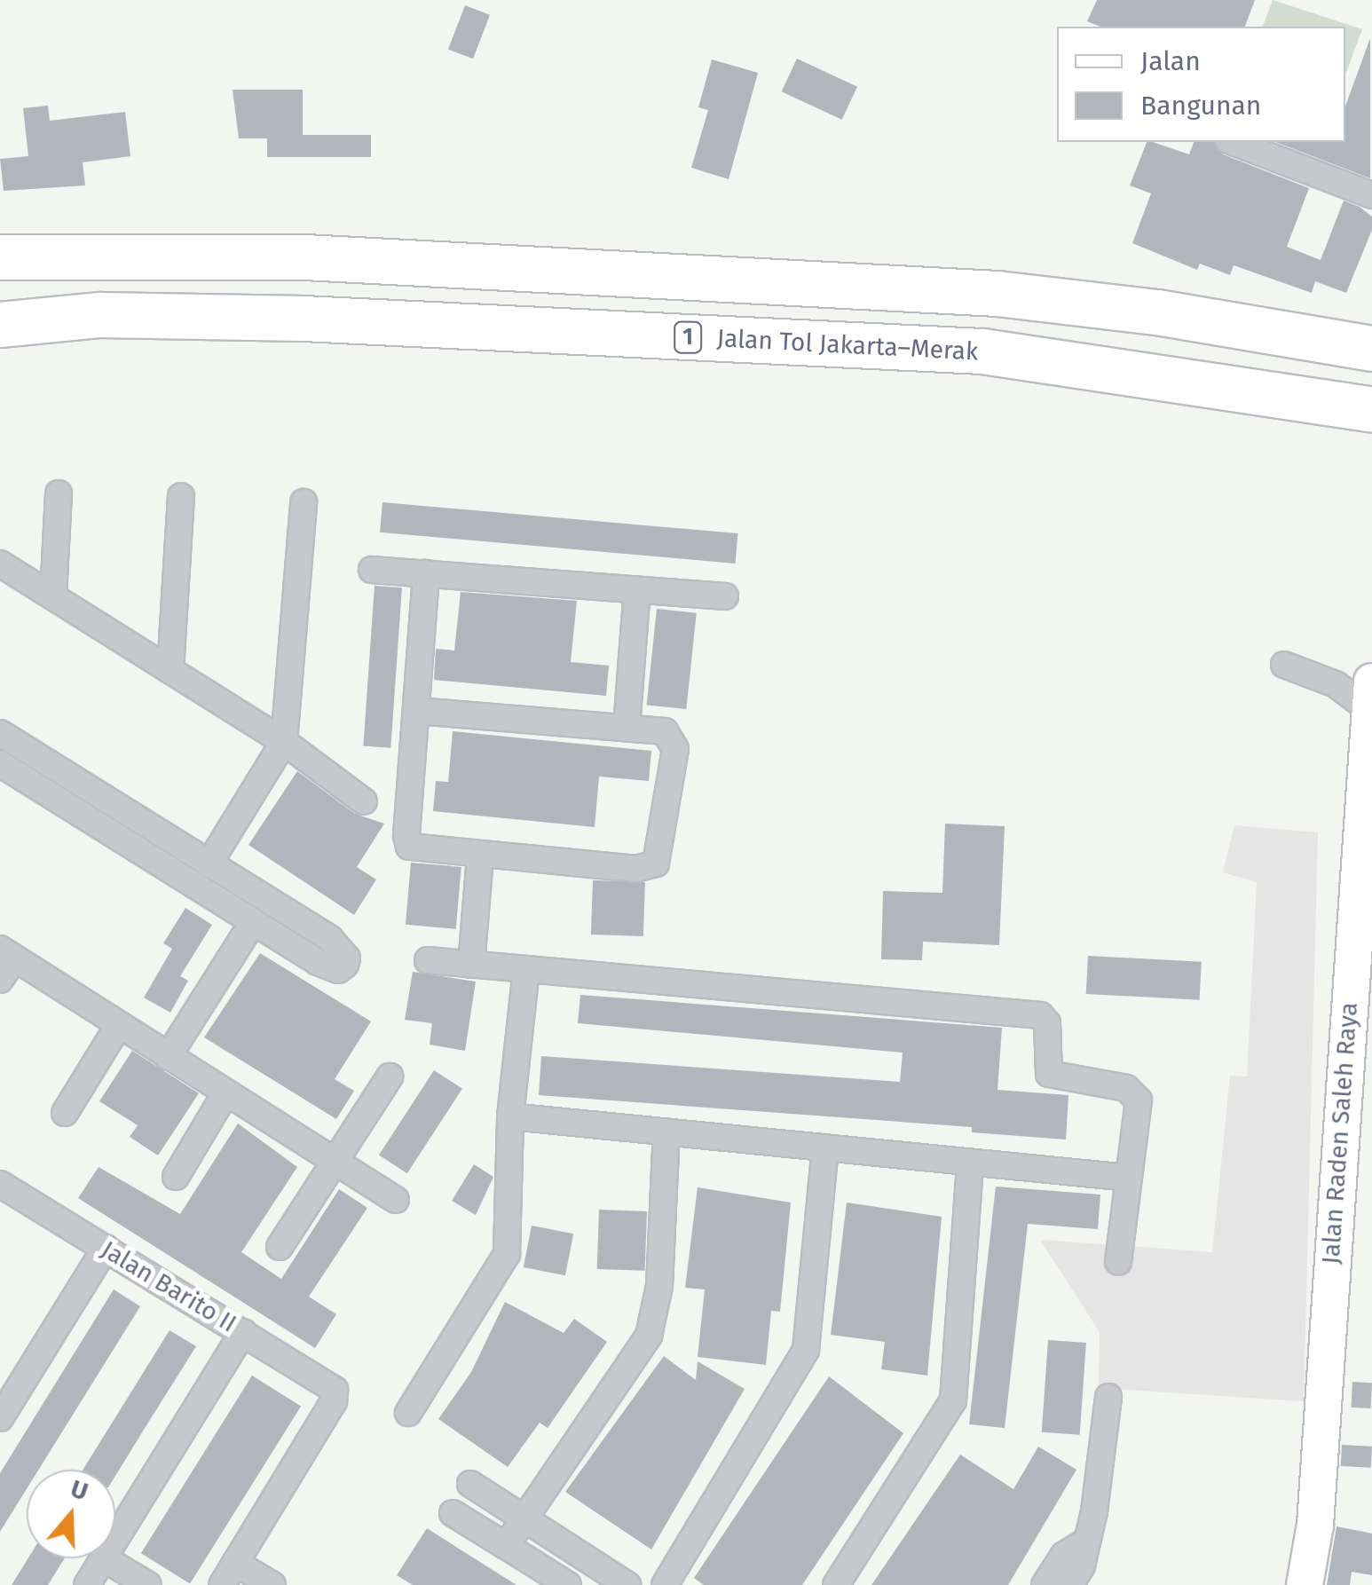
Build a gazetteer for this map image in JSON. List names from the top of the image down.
{
  "streets": {
    "highway": ["1", "Jalan Tol Jakarta–Merak"],
    "main road": ["Jalan Raden Saleh Raya"],
    "street": ["Jalan Barito II"]
  },
  "legend": ["Jalan", "Bangunan"],
  "north": "top"
}
